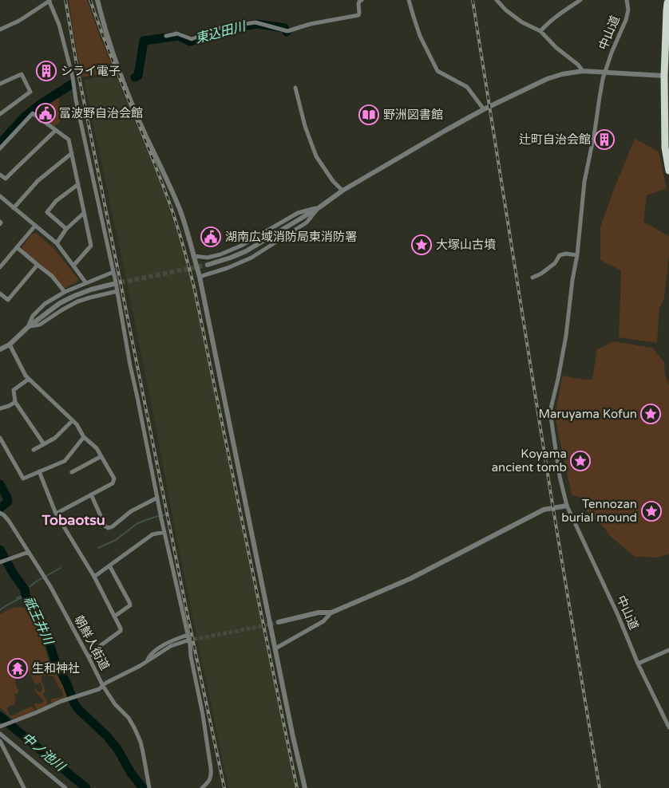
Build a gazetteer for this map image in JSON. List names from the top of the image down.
{
  "streets": {
    "street": ["中山道", "朝鮮人街道"]
  },
  "districts": ["Tobaotsu"],
  "water": ["東込田川", "祇王井川", "中ノ池川"],
  "places": {
    "building": ["シライ電子", "辻町自治会館"],
    "public building": ["冨波野自治会館", "湖南広域消防局東消防署"],
    "library": ["野洲図書館"],
    "place": [
      "大塚山古墳",
      "Maruyama Kofun",
      "Koyama ancient tomb",
      "Tennozan burial mound"
    ],
    "temple": ["生和神社"]
  }
}
